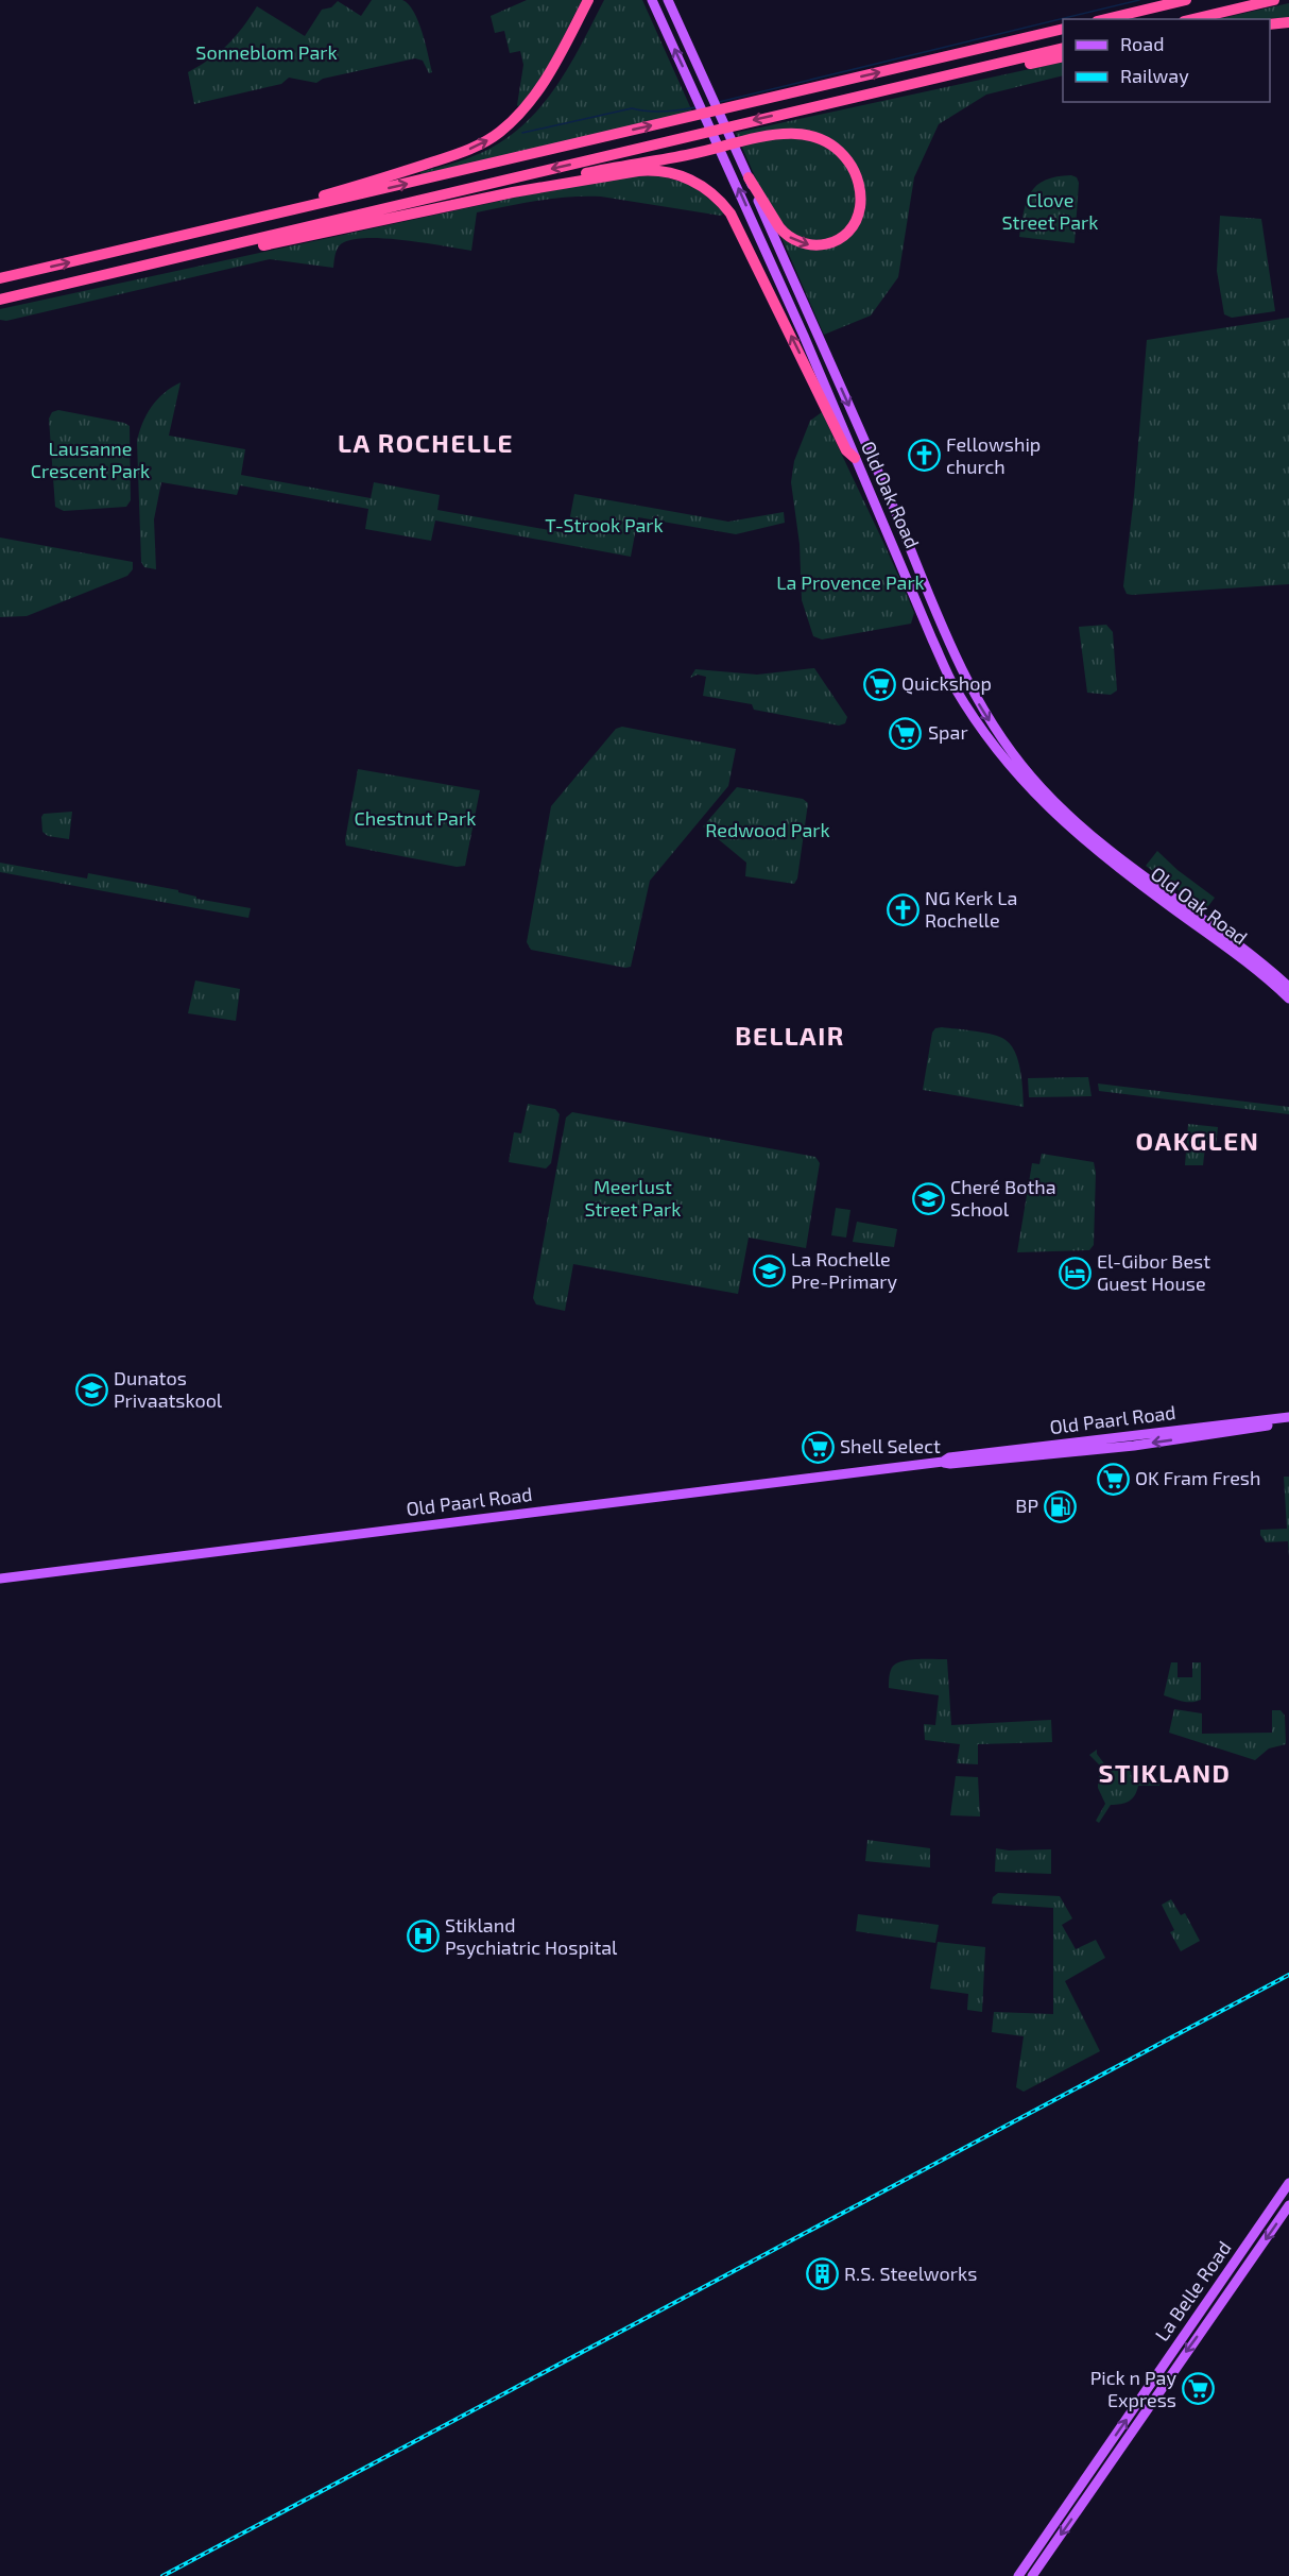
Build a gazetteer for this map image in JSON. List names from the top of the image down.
{
  "streets": {
    "main road": ["Old Oak Road", "Old Paarl Road", "La Belle Road"]
  },
  "districts": [
    "LA ROCHELLE",
    "BELLAIR",
    "OAKGLEN",
    "STIKLAND"
  ],
  "parks": [
    "Sonneblom Park",
    "Clove Street Park",
    "Lausanne Crescent Park",
    "T-Strook Park",
    "La Provence Park",
    "Chestnut Park",
    "Redwood Park",
    "Meerlust Street Park"
  ],
  "places": {
    "church": ["Fellowship church", "NG Kerk La Rochelle"],
    "supermarket": [
      "Quickshop",
      "Spar",
      "Shell Select",
      "OK Fram Fresh",
      "Pick n Pay Express"
    ],
    "school or university": ["Cheré Botha School", "La Rochelle Pre-Primary", "Dunatos Privaatskool"],
    "hotel": ["El-Gibor Best Guest House"],
    "fuel station": ["BP"],
    "hospital": ["Stikland Psychiatric Hospital"],
    "building": ["R.S. Steelworks"]
  },
  "legend": ["Road", "Railway"]
}
